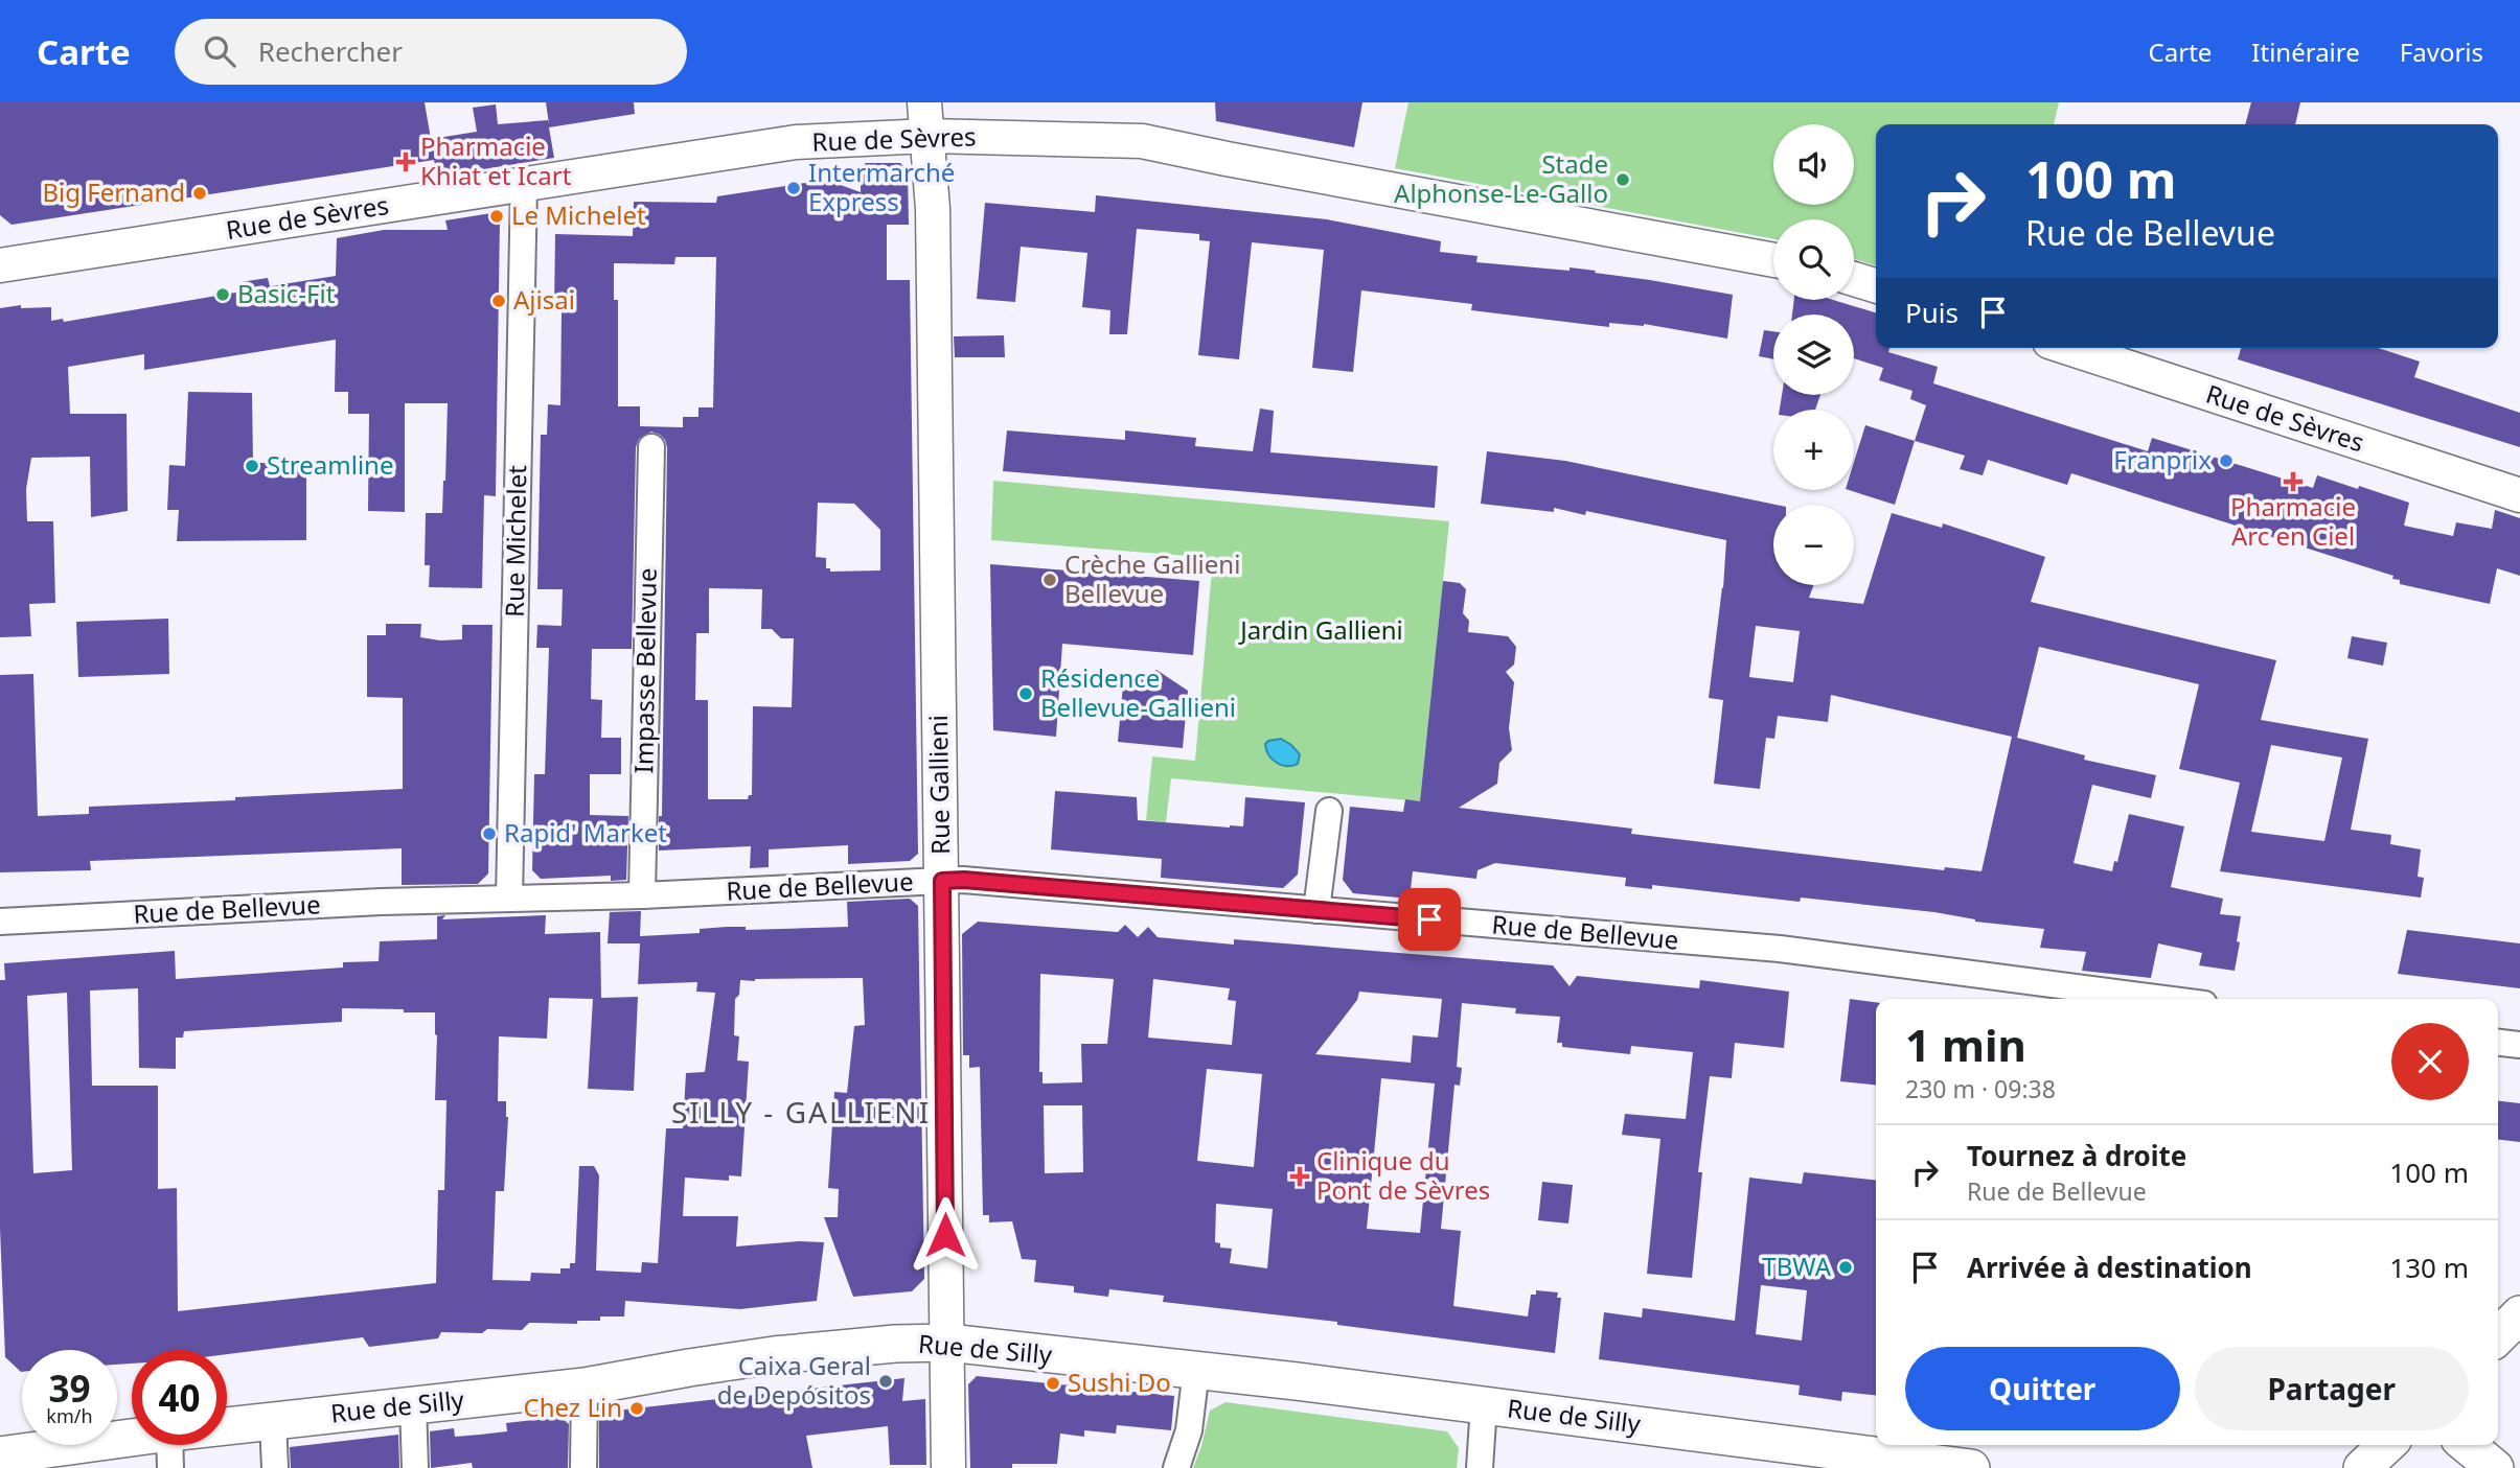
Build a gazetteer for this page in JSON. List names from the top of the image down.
{
  "streets": {
    "main road": ["Rue de Silly"],
    "street": [
      "Rue de Sèvres",
      "Rue Michelet",
      "Impasse Bellevue",
      "Rue Gallieni",
      "Rue de Bellevue"
    ]
  },
  "crossings": [
    ["Rue de Sèvres", "Rue Michelet"],
    ["Rue de Sèvres", "Rue Gallieni"],
    ["Rue Michelet", "Rue de Bellevue"],
    ["Impasse Bellevue", "Rue de Bellevue"],
    ["Rue Gallieni", "Rue de Bellevue"],
    ["Rue Gallieni", "Rue de Silly"]
  ],
  "districts": ["SILLY - GALLIENI"],
  "parks": ["Jardin Gallieni"],
  "places": {
    "health": ["Pharmacie Khiat et Icart", "Pharmacie Arc en Ciel", "Clinique du Pont de Sèvres"],
    "other": [
      "Stade Alphonse-Le-Gallo",
      "Intermarché Express",
      "Big Fernand",
      "Le Michelet",
      "Basic-Fit",
      "Ajisai",
      "Franprix",
      "Streamline",
      "Crèche Gallieni Bellevue",
      "Résidence Bellevue-Gallieni",
      "Rapid' Market",
      "TBWA",
      "Caixa Geral de Depósitos",
      "Sushi Do",
      "Chez Lin"
    ]
  },
  "page": {
    "header": "Carte",
    "search": "Rechercher",
    "nav": ["Carte", "Itinéraire", "Favoris"],
    "map_buttons": ["+", "−"],
    "turn": ["100 m", "Rue de Bellevue"],
    "then": "Puis",
    "heading": ["1 min", "230 m · 09:38"],
    "list": [
      {
        "name": "Tournez à droite",
        "note": "Rue de Bellevue",
        "value": "100 m"
      },
      {
        "name": "Arrivée à destination",
        "value": "130 m"
      }
    ],
    "buttons": ["Quitter", "Partager"],
    "speed": "39 km/h",
    "limit": "40"
  }
}
